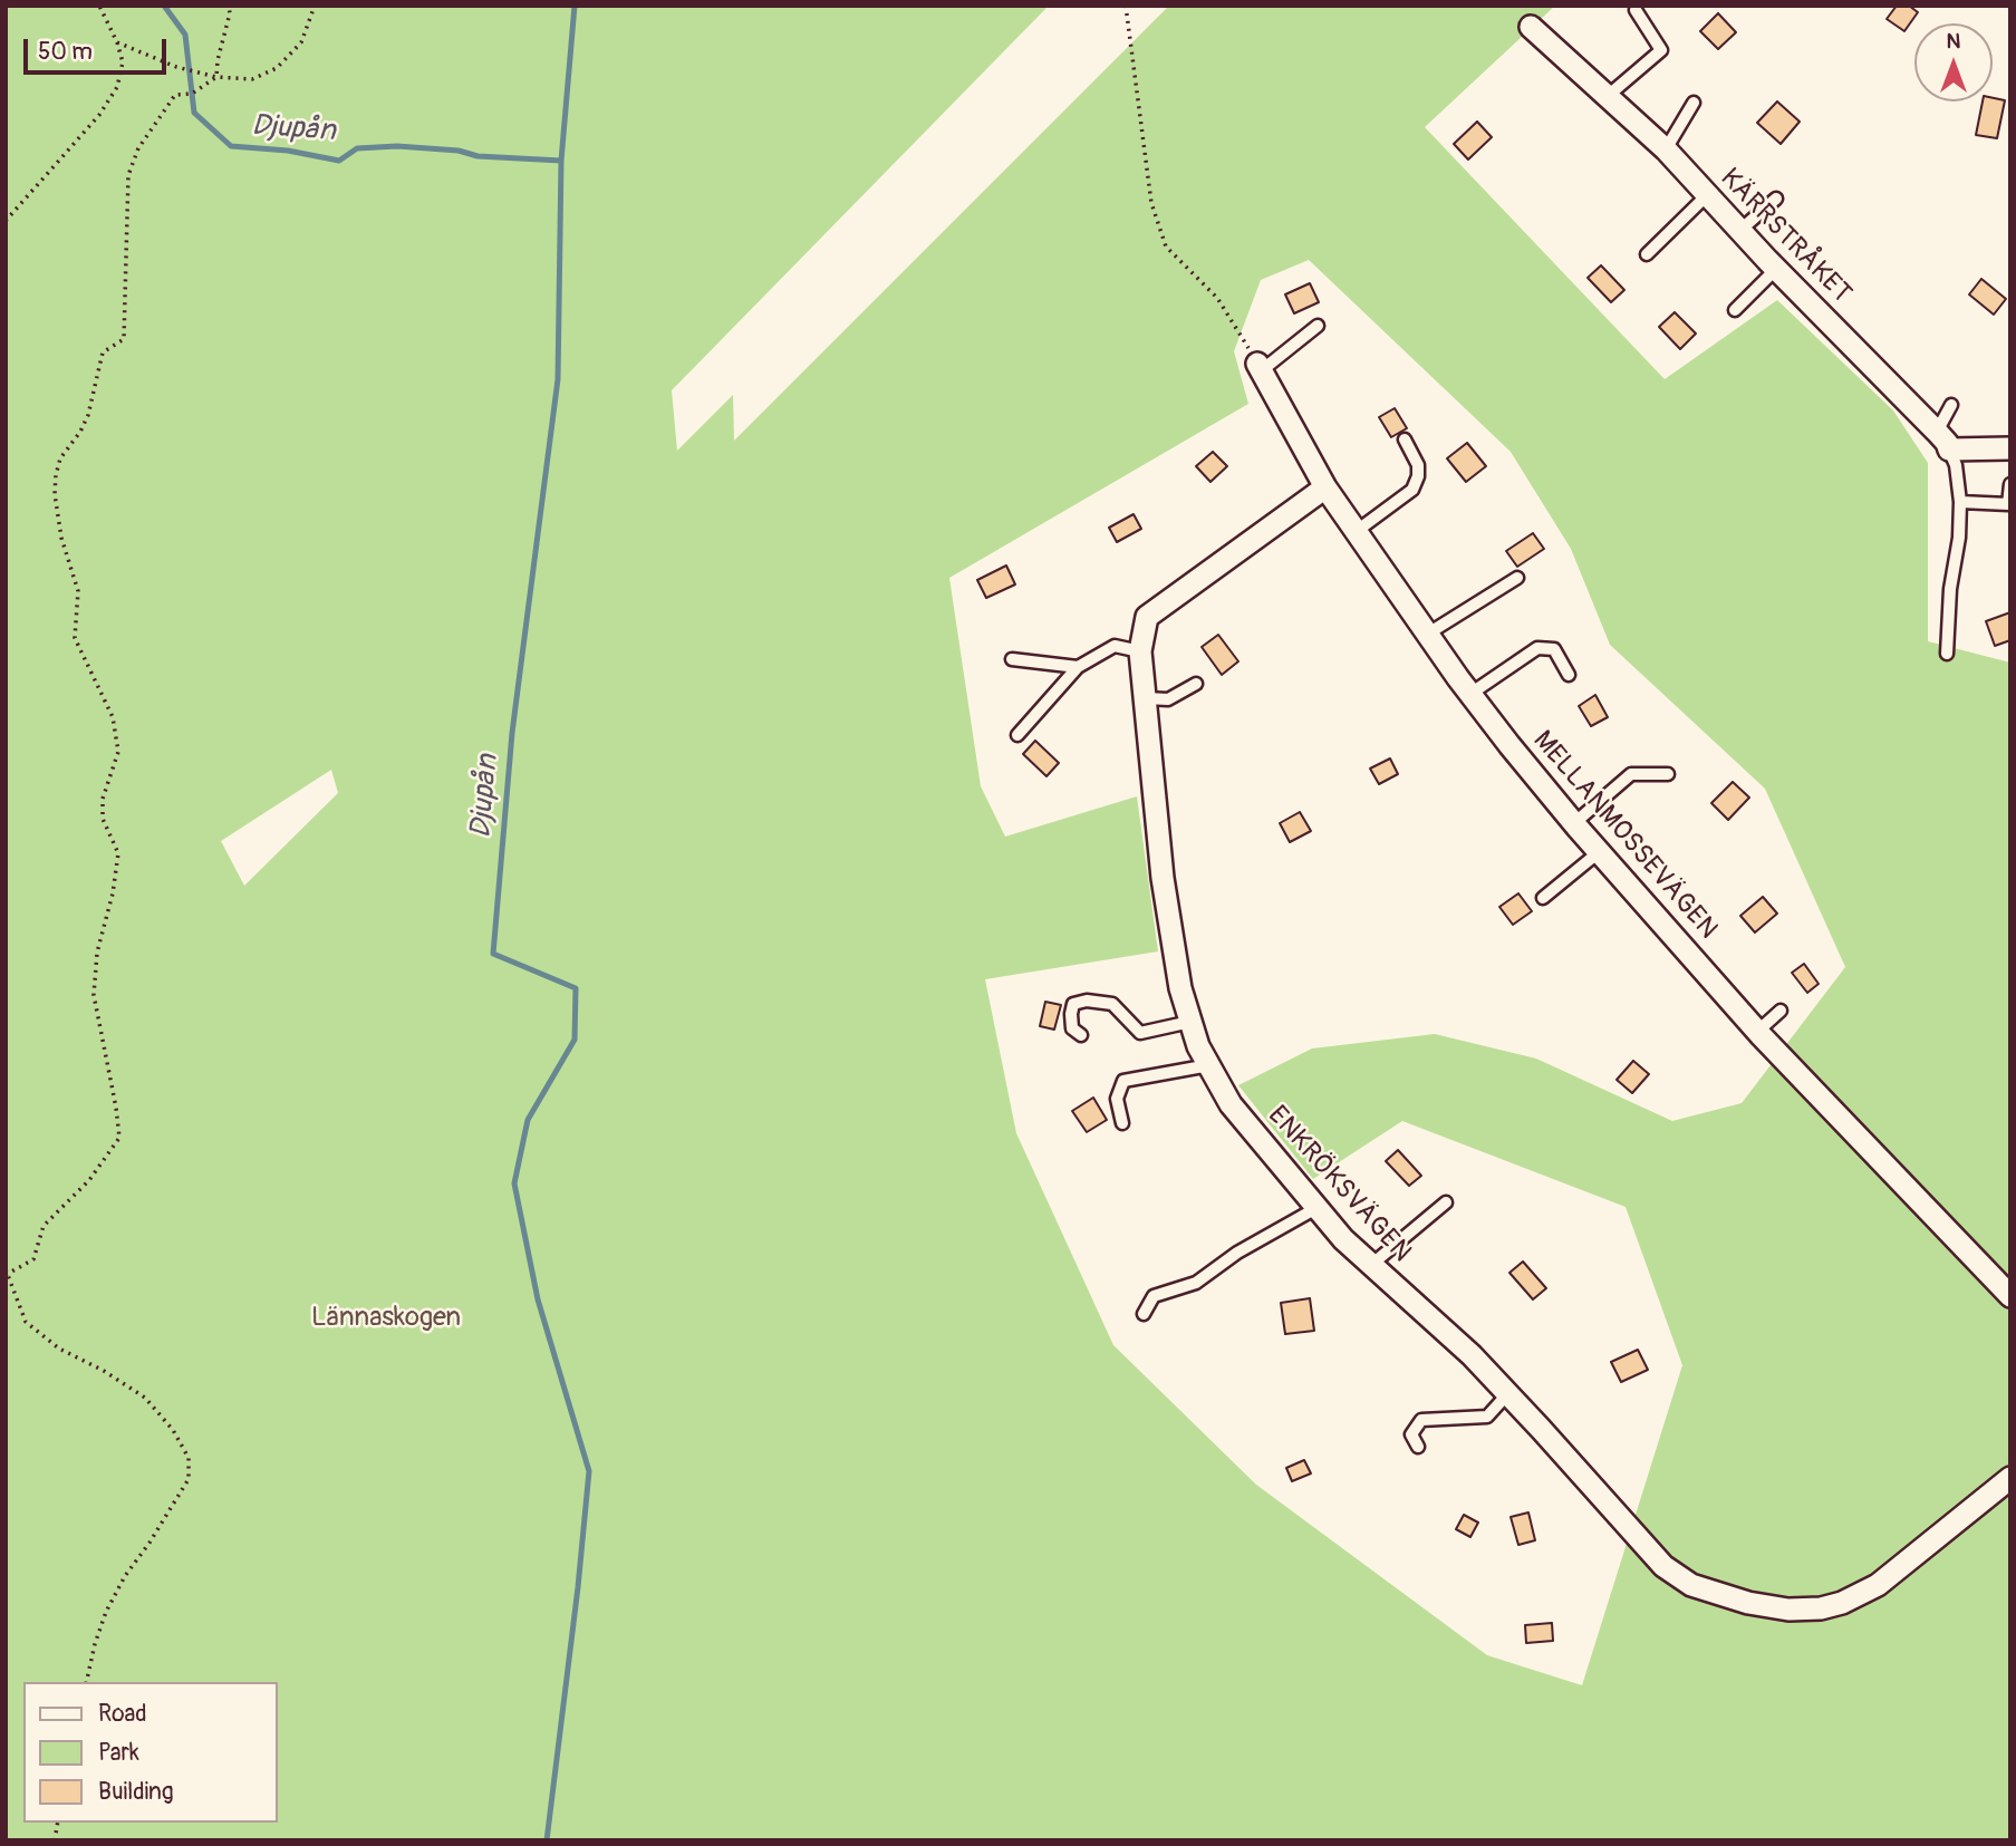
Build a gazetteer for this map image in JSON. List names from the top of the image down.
{
  "streets": {
    "street": ["KÄRRSTRÅKET", "MELLANMOSSEVÄGEN", "ENKRÖKSVÄGEN"]
  },
  "crossings": [
    ["MELLANMOSSEVÄGEN", "ENKRÖKSVÄGEN"]
  ],
  "water": ["Djupån"],
  "parks": ["Lännaskogen"],
  "legend": ["Road", "Park", "Building"],
  "scale_bar": "50 m",
  "north": "top"
}
